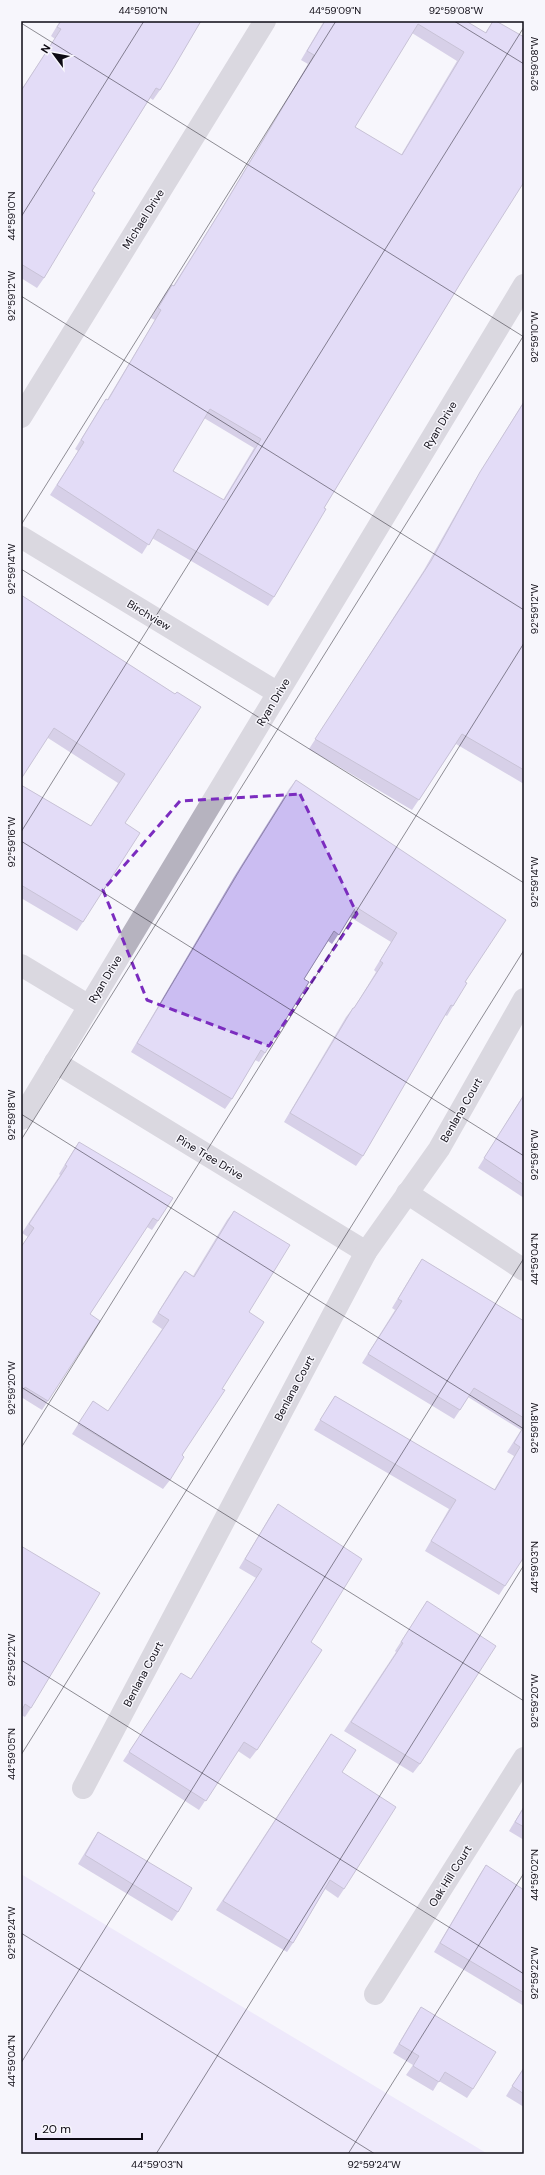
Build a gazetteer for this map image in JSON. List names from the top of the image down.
{
  "streets": {
    "street": [
      "Michael Drive",
      "Ryan Drive",
      "Birchview",
      "Benlana Court",
      "Pine Tree Drive",
      "Oak Hill Court"
    ]
  },
  "crossings": [
    ["Ryan Drive", "Birchview"],
    ["Ryan Drive", "Pine Tree Drive"],
    ["Benlana Court", "Pine Tree Drive"]
  ],
  "scale_bar": "20 m",
  "north": "top left",
  "coordinates": [
    "44°59'10\"N",
    "44°59'09\"N",
    "92°59'08\"W",
    "92°59'12\"W",
    "92°59'10\"W",
    "92°59'14\"W",
    "92°59'16\"W",
    "92°59'18\"W",
    "44°59'04\"N",
    "92°59'20\"W",
    "44°59'03\"N",
    "92°59'22\"W",
    "44°59'05\"N",
    "44°59'02\"N",
    "92°59'24\"W"
  ]
}
